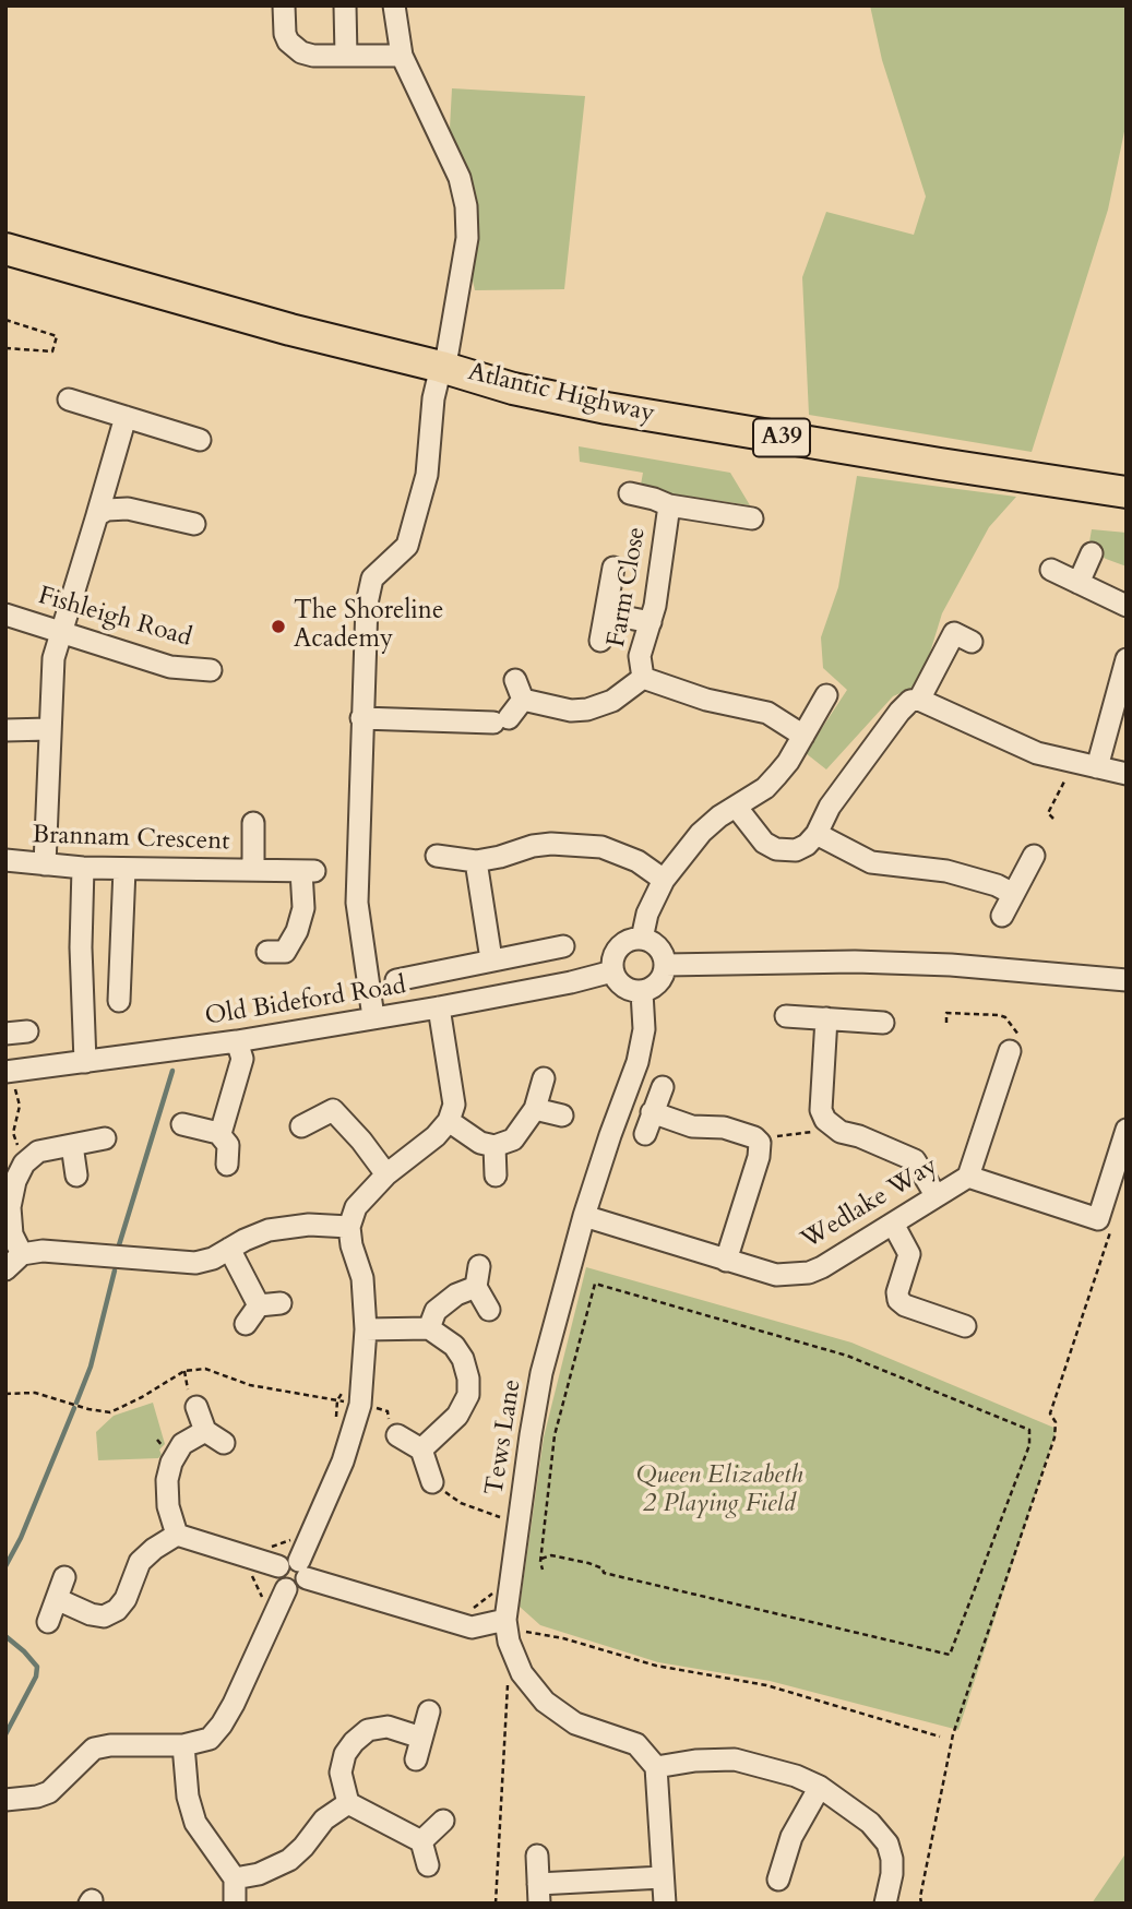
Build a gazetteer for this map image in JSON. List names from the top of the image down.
{
  "streets": {
    "highway": ["Atlantic Highway", "A39"],
    "street": [
      "Farm Close",
      "Fishleigh Road",
      "Brannam Crescent",
      "Old Bideford Road",
      "Wedlake Way",
      "Tews Lane"
    ]
  },
  "crossings": [
    ["Old Bideford Road", "Tews Lane"],
    ["Wedlake Way", "Tews Lane"]
  ],
  "parks": ["Queen Elizabeth 2 Playing Field"],
  "places": ["The Shoreline Academy"]
}
